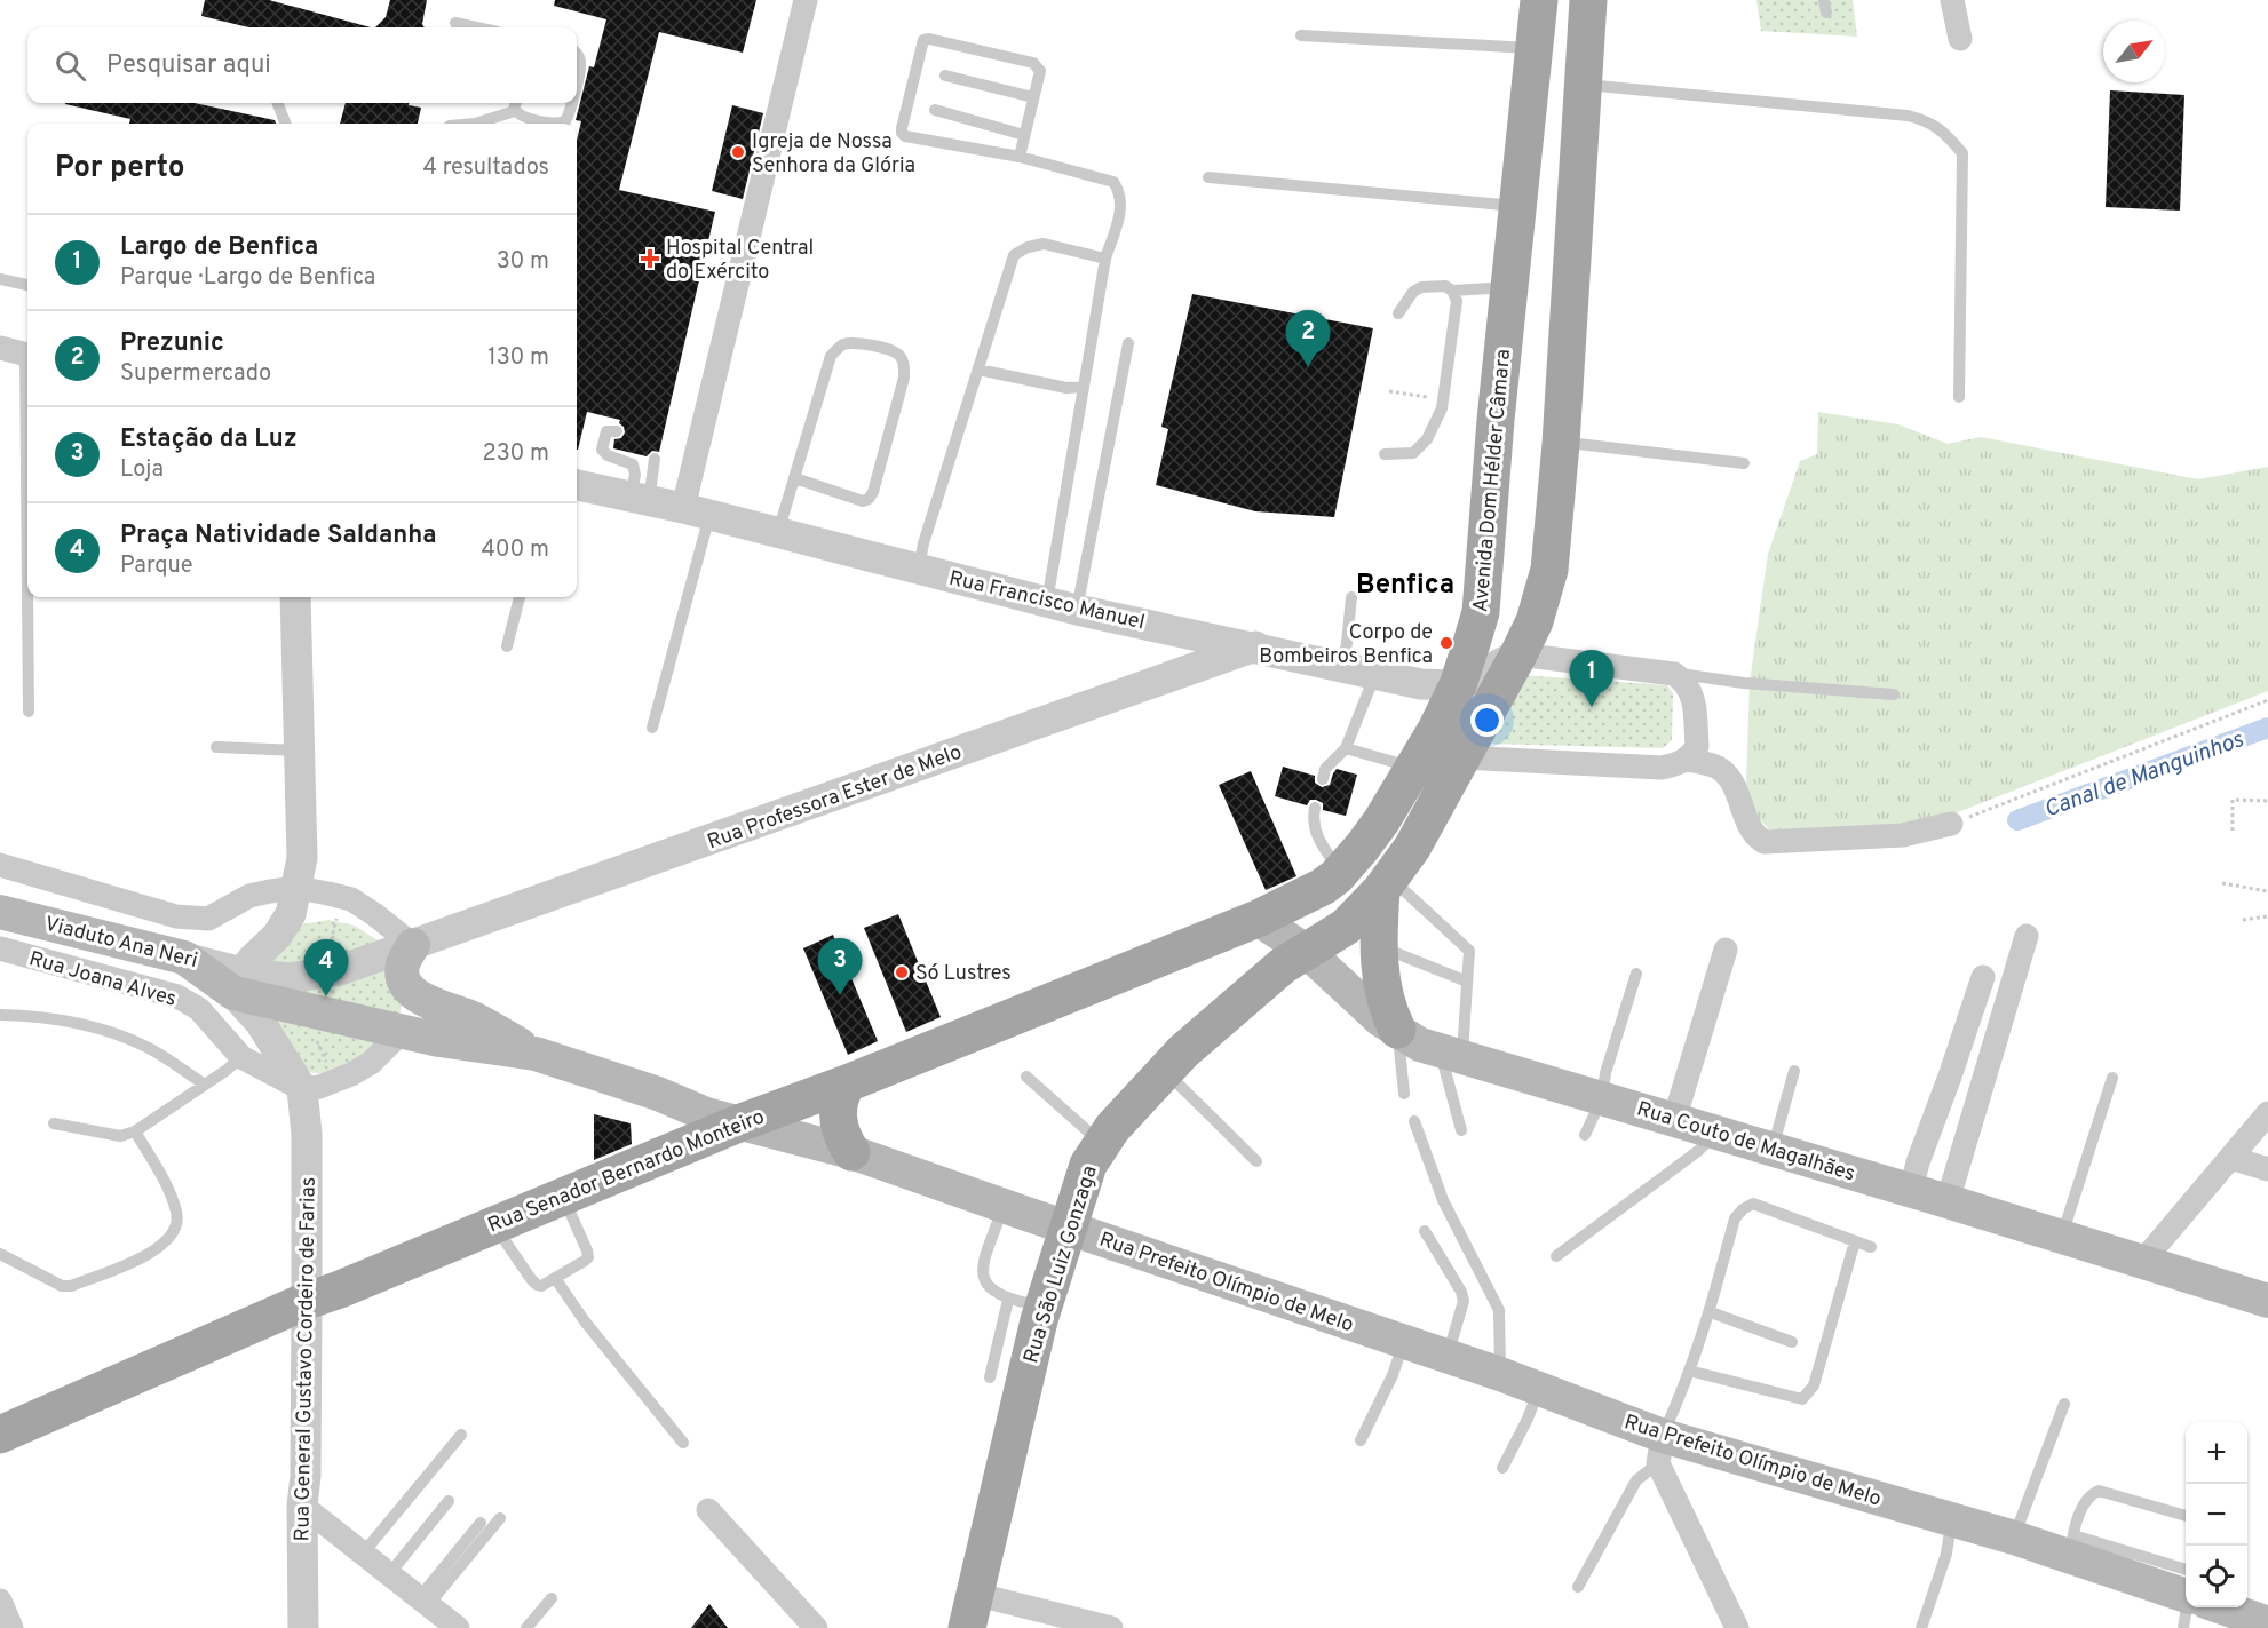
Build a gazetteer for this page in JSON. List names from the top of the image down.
{
  "streets": {
    "main road": [
      "Avenida Dom Hélder Câmara",
      "Viaduto Ana Neri",
      "Rua Couto de Magalhães",
      "Rua Senador Bernardo Monteiro",
      "Rua São Luiz Gonzaga",
      "Rua Prefeito Olímpio de Melo"
    ],
    "street": [
      "Rua Francisco Manuel",
      "Rua Professora Ester de Melo",
      "Rua Joana Alves",
      "Rua General Gustavo Cordeiro de Farias"
    ]
  },
  "crossings": [
    ["Avenida Dom Hélder Câmara", "Rua Francisco Manuel"],
    ["Avenida Dom Hélder Câmara", "Rua Couto de Magalhães"],
    ["Avenida Dom Hélder Câmara", "Rua Senador Bernardo Monteiro"],
    ["Rua Francisco Manuel", "Rua Professora Ester de Melo"],
    ["Rua Francisco Manuel", "Rua São Luiz Gonzaga"],
    ["Rua Professora Ester de Melo", "Rua Prefeito Olímpio de Melo"],
    ["Viaduto Ana Neri", "Rua Prefeito Olímpio de Melo"],
    ["Rua Joana Alves", "Rua General Gustavo Cordeiro de Farias"],
    ["Rua Couto de Magalhães", "Rua Senador Bernardo Monteiro"],
    ["Rua Couto de Magalhães", "Rua São Luiz Gonzaga"],
    ["Rua Senador Bernardo Monteiro", "Rua Prefeito Olímpio de Melo"],
    ["Rua Senador Bernardo Monteiro", "Rua General Gustavo Cordeiro de Farias"],
    ["Rua São Luiz Gonzaga", "Rua Prefeito Olímpio de Melo"]
  ],
  "districts": ["Benfica"],
  "water": ["Canal de Manguinhos"],
  "places": {
    "other": ["Igreja de Nossa Senhora da Glória", "Corpo de Bombeiros Benfica", "Só Lustres"],
    "health": ["Hospital Central do Exército"]
  },
  "north": "top right",
  "page": {
    "search": "Pesquisar aqui",
    "heading": ["Por perto", "4 resultados"],
    "list": [
      {
        "mark": "1",
        "name": "Largo de Benfica",
        "note": "Parque · Largo de Benfica",
        "value": "30 m"
      },
      {
        "mark": "2",
        "name": "Prezunic",
        "note": "Supermercado",
        "value": "130 m"
      },
      {
        "mark": "3",
        "name": "Estação da Luz",
        "note": "Loja",
        "value": "230 m"
      },
      {
        "mark": "4",
        "name": "Praça Natividade Saldanha",
        "note": "Parque",
        "value": "400 m"
      }
    ],
    "pins": [
      "2",
      "1",
      "3",
      "4"
    ],
    "map_buttons": ["+", "−"]
  }
}
